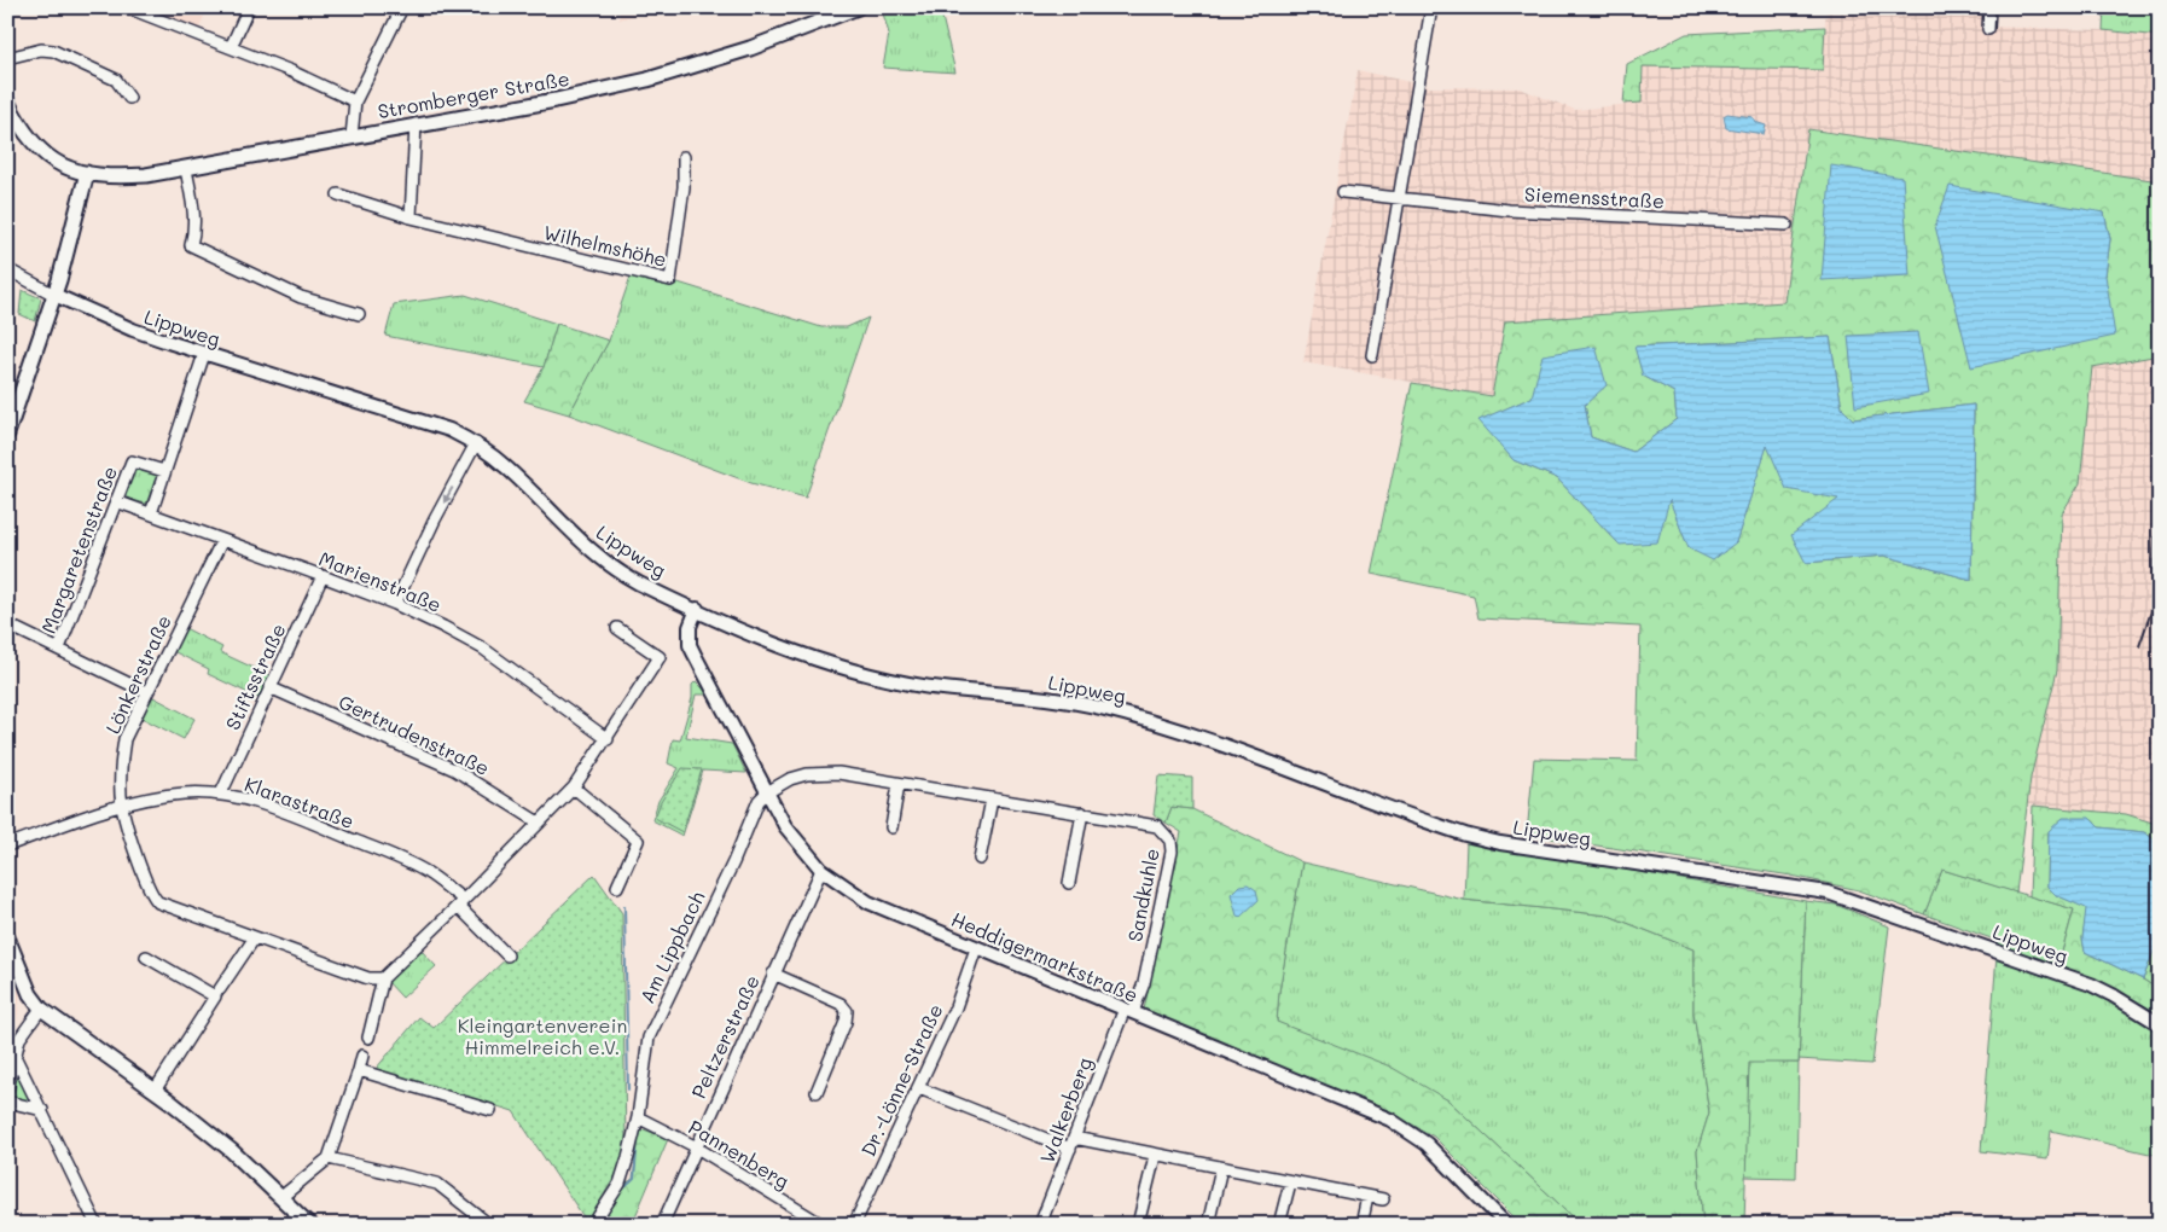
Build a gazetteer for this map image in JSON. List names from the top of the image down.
{
  "streets": {
    "main road": ["Stromberger Straße"],
    "street": [
      "Siemensstraße",
      "Wilhelmshöhe",
      "Lippweg",
      "Margaretenstraße",
      "Marienstraße",
      "Lönkerstraße",
      "Stiftsstraße",
      "Gertrudenstraße",
      "Klarastraße",
      "Sandkuhle",
      "Am Lippbach",
      "Heddigermarkstraße",
      "Peltzerstraße",
      "Dr.-Lönne-Straße",
      "Walkerberg",
      "Pannenberg"
    ]
  },
  "crossings": [
    ["Lippweg", "Heddigermarkstraße"],
    ["Margaretenstraße", "Marienstraße"],
    ["Marienstraße", "Lönkerstraße"],
    ["Marienstraße", "Stiftsstraße"],
    ["Lönkerstraße", "Klarastraße"],
    ["Stiftsstraße", "Gertrudenstraße"],
    ["Stiftsstraße", "Klarastraße"],
    ["Sandkuhle", "Am Lippbach"],
    ["Sandkuhle", "Heddigermarkstraße"],
    ["Sandkuhle", "Walkerberg"],
    ["Am Lippbach", "Heddigermarkstraße"],
    ["Am Lippbach", "Pannenberg"],
    ["Heddigermarkstraße", "Peltzerstraße"],
    ["Heddigermarkstraße", "Dr.-Lönne-Straße"],
    ["Heddigermarkstraße", "Walkerberg"],
    ["Peltzerstraße", "Pannenberg"]
  ],
  "parks": ["Kleingartenverein Himmelreich e.V."]
}
